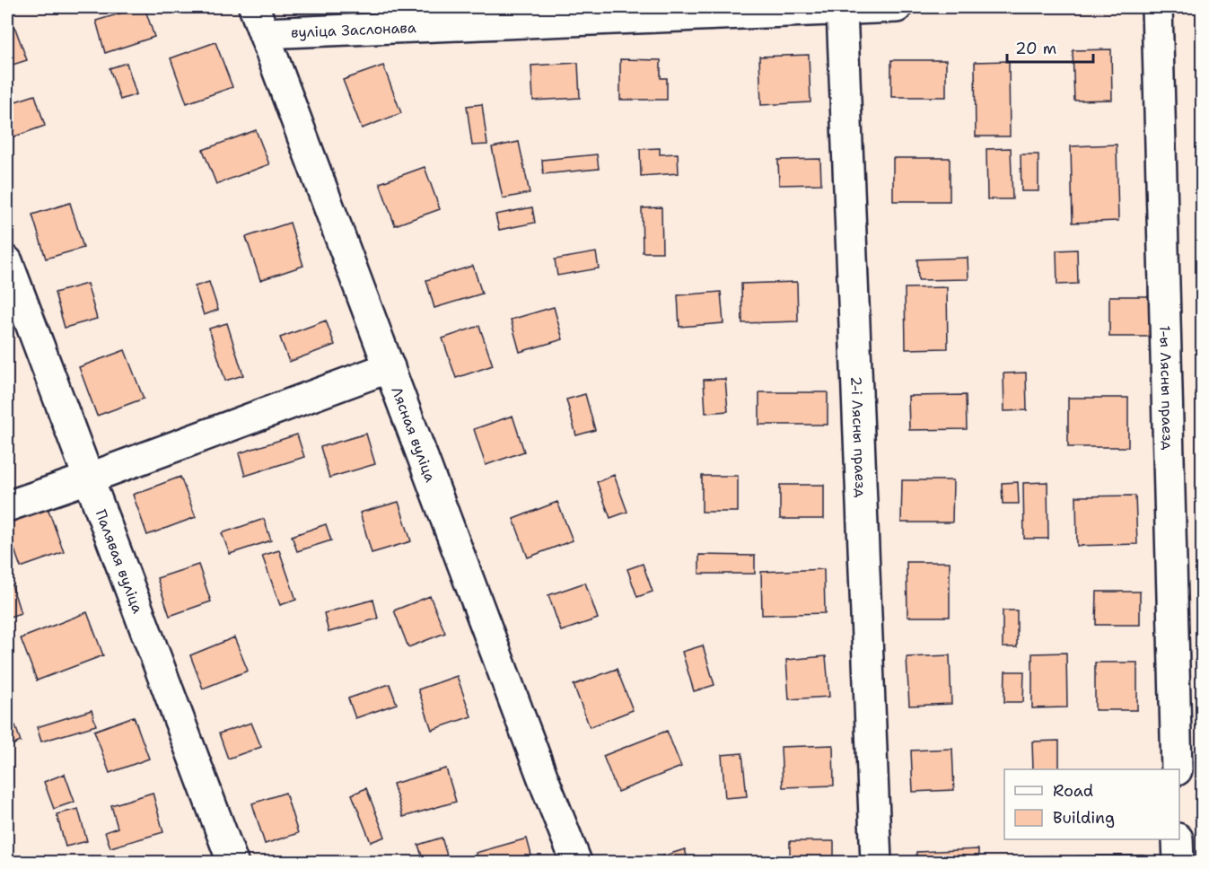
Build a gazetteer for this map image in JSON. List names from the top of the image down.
{
  "streets": {
    "street": [
      "вуліца Заслонава",
      "1-ы Лясны праезд",
      "Лясная вуліца",
      "2-і Лясны праезд",
      "Палявая вуліца"
    ]
  },
  "crossings": [
    ["вуліца Заслонава", "Лясная вуліца"],
    ["вуліца Заслонава", "2-і Лясны праезд"]
  ],
  "legend": ["Road", "Building"],
  "scale_bar": "20 m"
}
